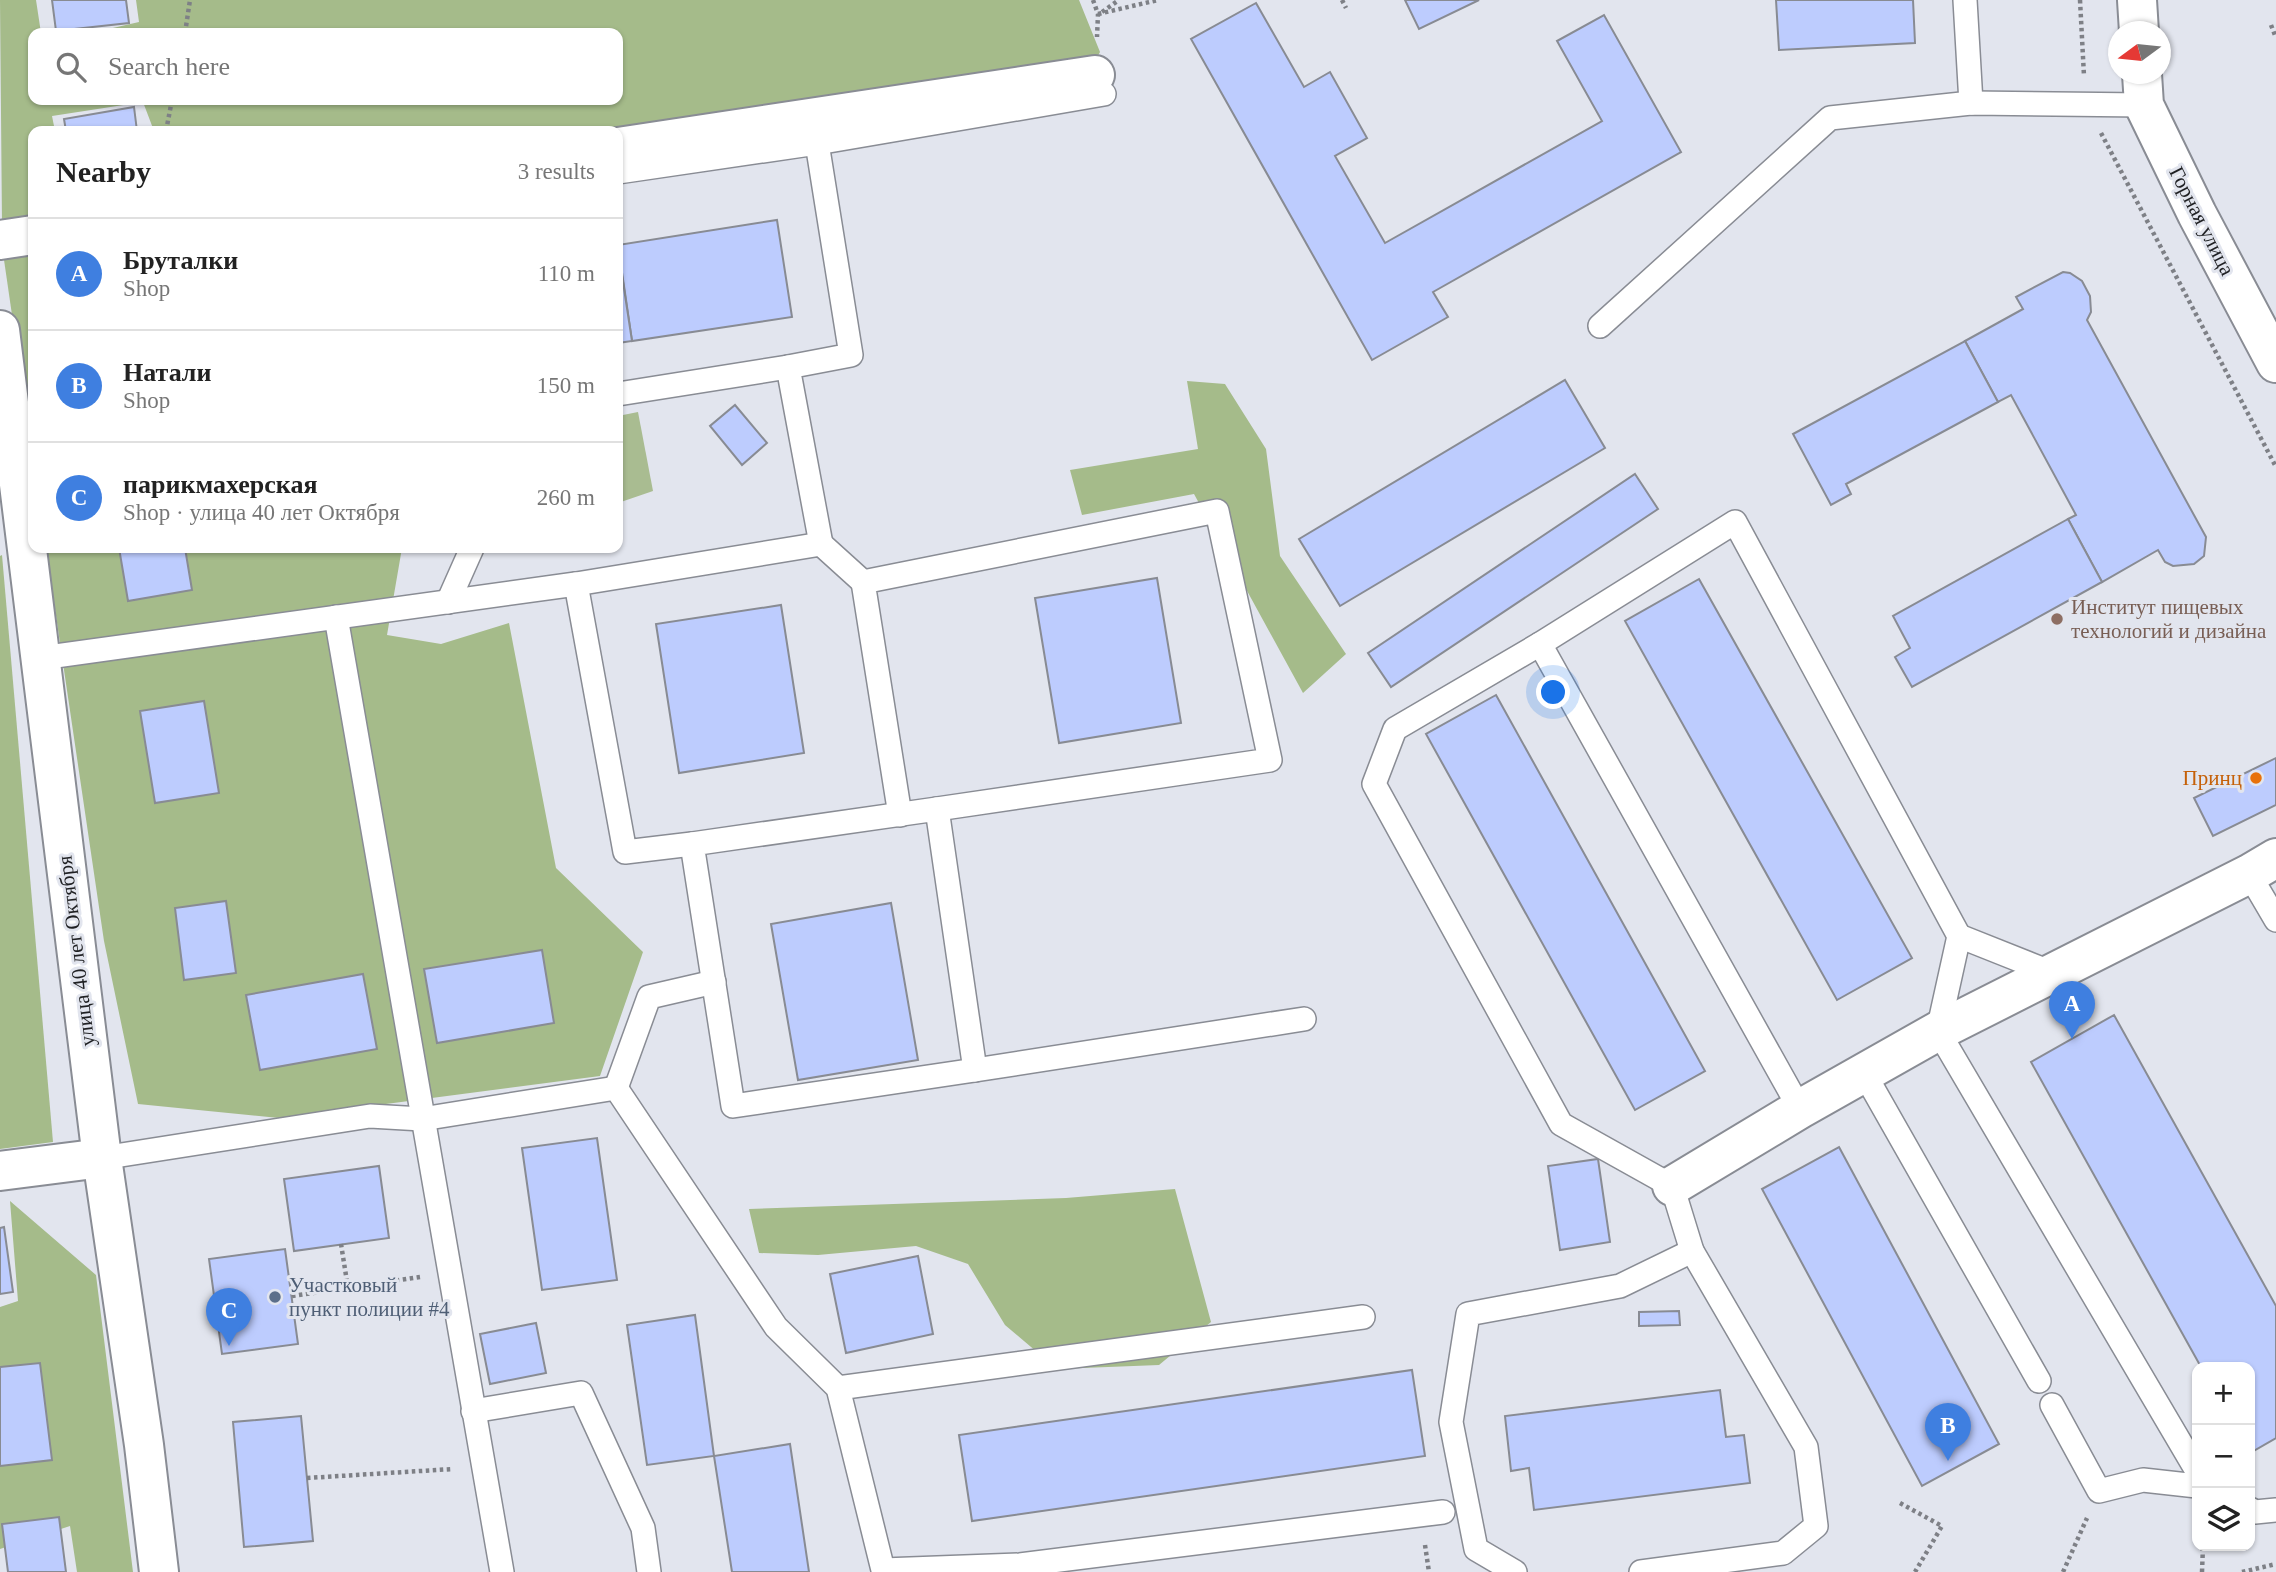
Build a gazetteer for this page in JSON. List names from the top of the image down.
{
  "streets": {
    "street": ["Горная улица", "улица 40 лет Октября"]
  },
  "places": ["Институт пищевых технологий и дизайна", "Принц", "Участковый пункт полиции #4"],
  "north": "left",
  "page": {
    "search": "Search here",
    "heading": ["Nearby", "3 results"],
    "list": [
      {
        "mark": "A",
        "name": "Бруталки",
        "note": "Shop",
        "value": "110 m"
      },
      {
        "mark": "B",
        "name": "Натали",
        "note": "Shop",
        "value": "150 m"
      },
      {
        "mark": "C",
        "name": "парикмахерская",
        "note": "Shop · улица 40 лет Октября",
        "value": "260 m"
      }
    ],
    "pins": ["A", "C", "B"],
    "map_buttons": ["+", "−"]
  }
}
